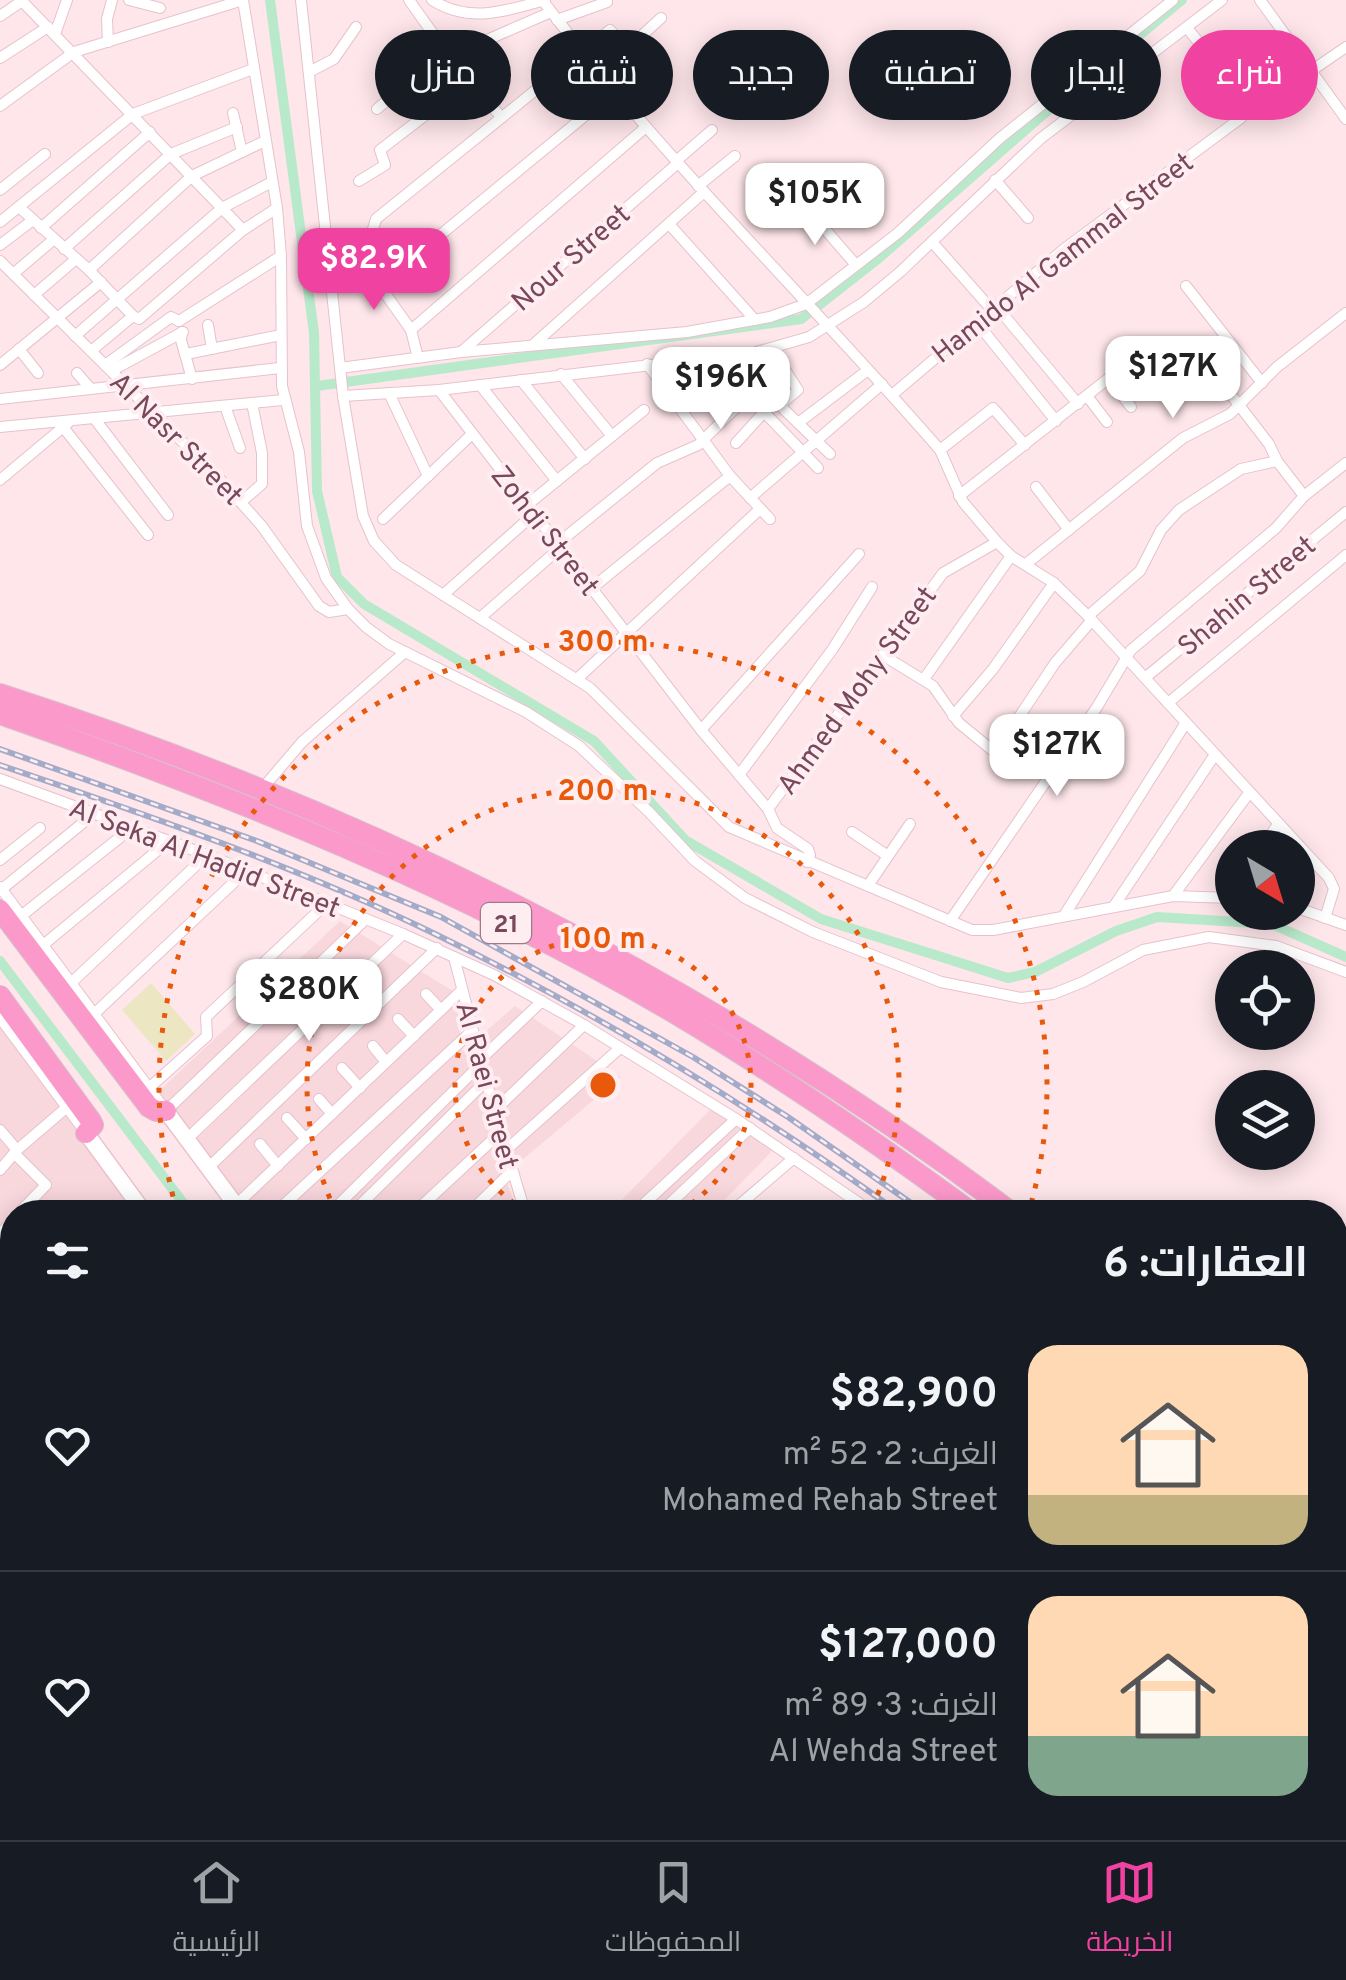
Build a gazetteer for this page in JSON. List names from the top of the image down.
{
  "streets": {
    "highway": ["21"],
    "street": [
      "Nour Street",
      "Hamido Al Gammal Street",
      "Al Nasr Street",
      "Zohdi Street",
      "Shahin Street",
      "Ahmed Mohy Street",
      "Al Seka Al Hadid Street",
      "Al Raei Street"
    ]
  },
  "crossings": [
    ["Zohdi Street", "Ahmed Mohy Street"],
    ["Al Seka Al Hadid Street", "Al Raei Street"]
  ],
  "north": "bottom right",
  "page": {
    "chip": [
      "شراء",
      "إيجار",
      "تصفية",
      "جديد",
      "شقة",
      "منزل"
    ],
    "price": [
      "$105K",
      "$82.9K",
      "$127K",
      "$196K",
      "$127K",
      "$280K"
    ],
    "heading": "العقارات: 6",
    "list": [
      {
        "name": "$82,900",
        "note": "الغرف: 2 · 52 m² · Mohamed Rehab Street"
      },
      {
        "name": "$127,000",
        "note": "الغرف: 3 · 89 m² · Al Wehda Street"
      }
    ],
    "tabs": ["الخريطة", "المحفوظات", "الرئيسية"]
  },
  "rings": ["300 m", "200 m", "100 m"]
}
